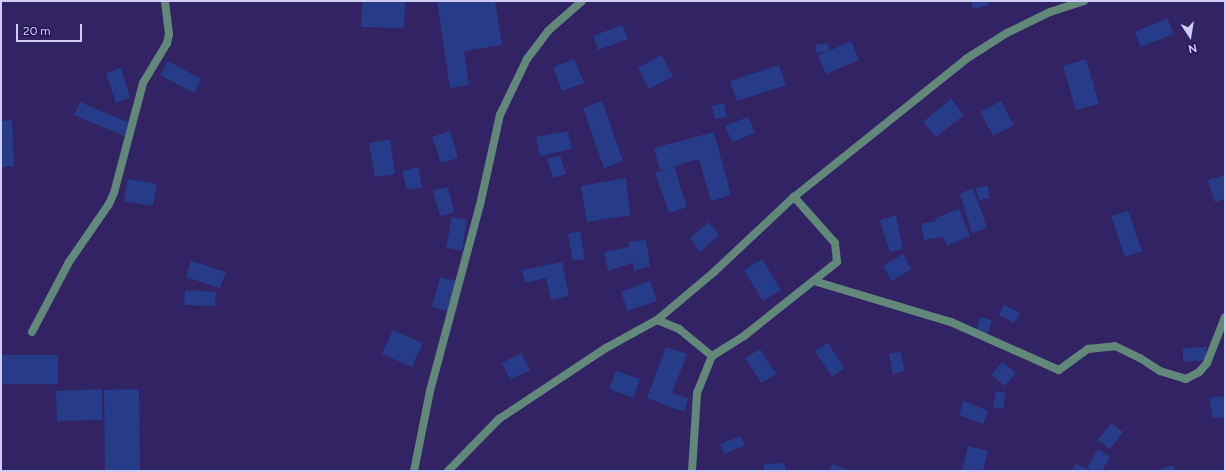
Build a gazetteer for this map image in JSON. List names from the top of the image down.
{
  "scale_bar": "20 m",
  "north": "bottom"
}
